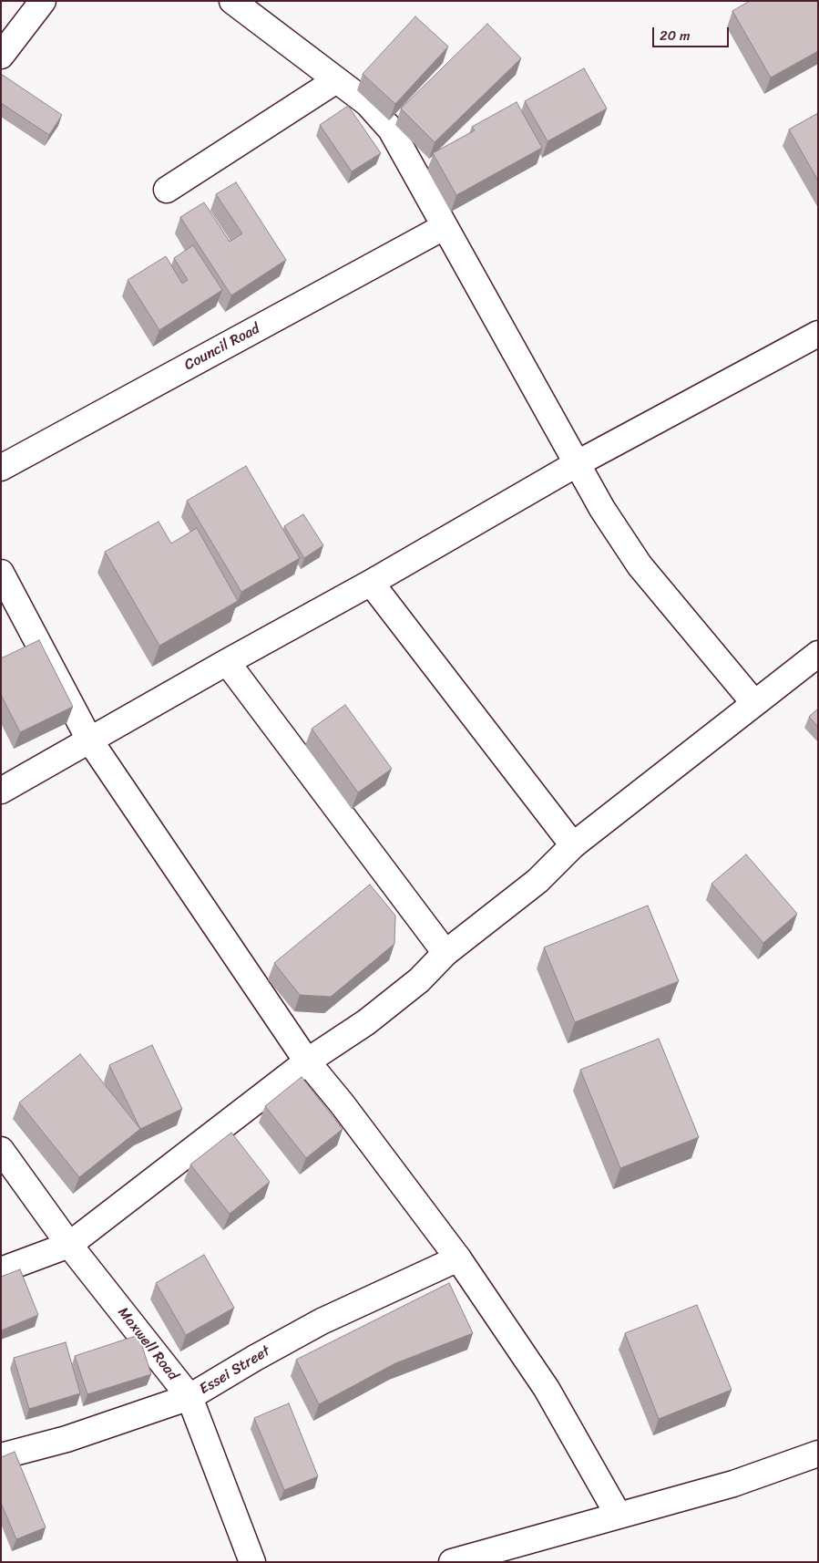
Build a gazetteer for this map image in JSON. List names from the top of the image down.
{
  "streets": {
    "street": ["Council Road", "Maxwell Road", "Essei Street"]
  },
  "crossings": [
    ["Maxwell Road", "Essei Street"]
  ],
  "scale_bar": "20 m"
}
